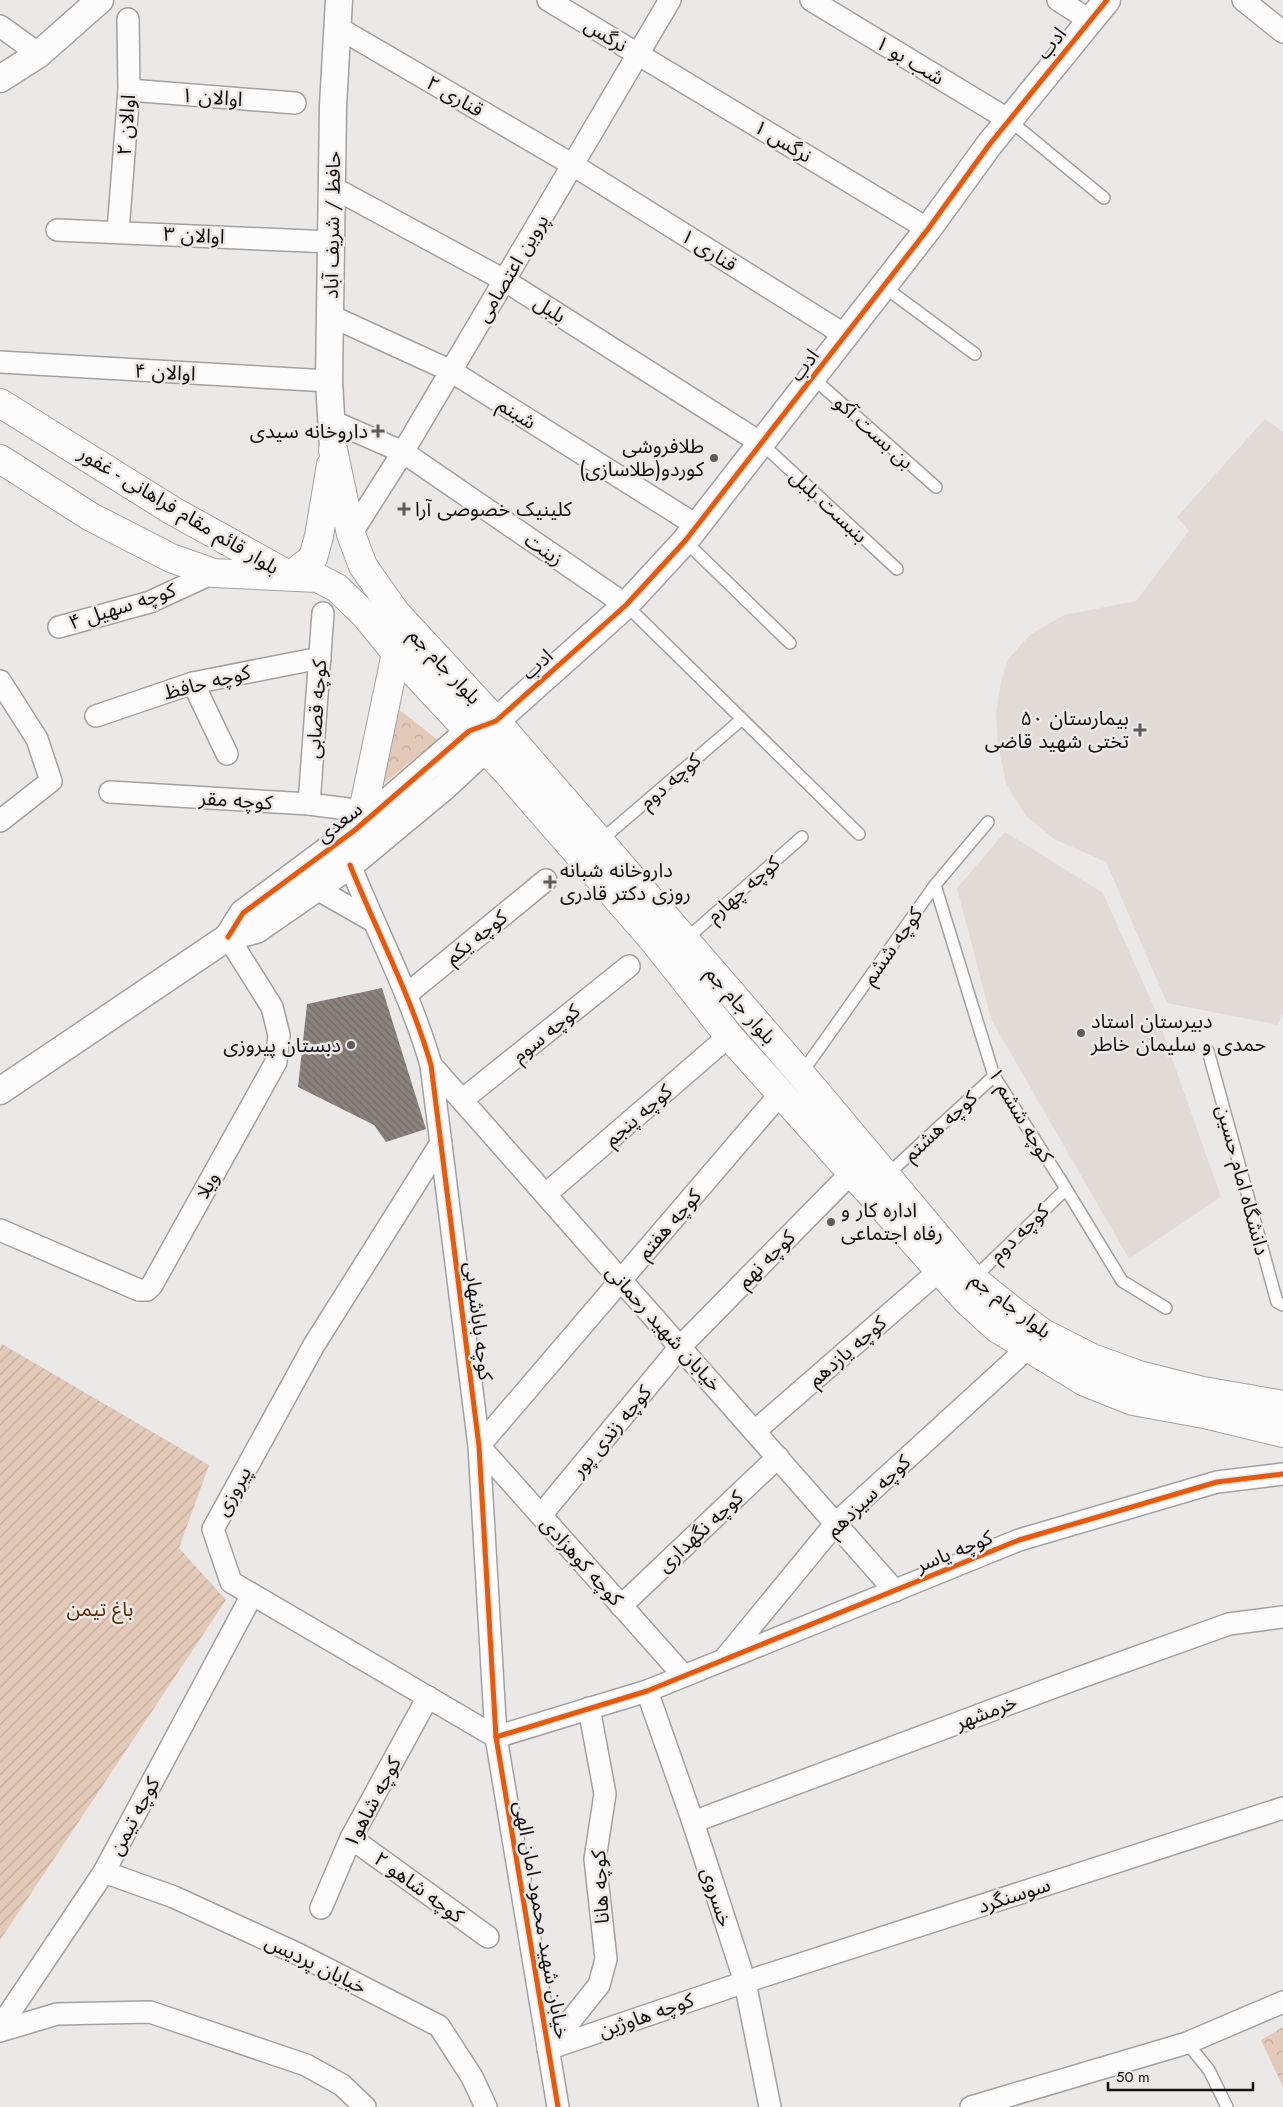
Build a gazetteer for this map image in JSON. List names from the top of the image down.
{
  "streets": {
    "main road": ["بلوار قائم مقام فراهانی - غفور", "بلوار جام جم"],
    "street": [
      "نرگس",
      "ادب",
      "شب بو ۱",
      "قناری ۲",
      "اوالان ۱",
      "اوالان ۲",
      "نرگس ۱",
      "حافظ / شریف آباد",
      "اوالان ۳",
      "قناری ۱",
      "پروین اعتصامی",
      "بلبل",
      "اوالان ۴",
      "شبنم",
      "زینت",
      "کوچه سهیل ۴",
      "کوچه حافظ",
      "کوچه قصابی",
      "کوچه مقر",
      "سعدی",
      "کوچه یکم",
      "کوچه سوم",
      "کوچه پنجم",
      "ویلا",
      "کوچه هفتم",
      "کوچه نهم",
      "کوچه باباشهابی",
      "خیابان شهید رحمانی",
      "کوچه یازدهم",
      "کوچه زندی پور",
      "پیروزی",
      "کوچه سیزدهم",
      "کوچه نگهداری",
      "کوچه یاسر",
      "کوچه کوهزادی",
      "خرمشهر",
      "کوچه شاهو۱",
      "کوچه تیمن",
      "کوچه شاهو ۲",
      "کوچه هانا",
      "سوسنگرد",
      "خسروی",
      "خیابان شهید محمود امان الهی",
      "خیابان پردیس",
      "کوچه هاوژین"
    ],
    "lane": [
      "بن بست آکو",
      "بنبست بلبل",
      "کوچه دوم",
      "کوچه چهارم",
      "کوچه ششم",
      "کوچه ششم ۱",
      "کوچه هشتم",
      "دانشگاه امام حسین"
    ]
  },
  "crossings": [
    ["نرگس", "نرگس ۱"],
    ["نرگس", "پروین اعتصامی"],
    ["ادب", "شب بو ۱"],
    ["ادب", "نرگس ۱"],
    ["ادب", "قناری ۱"],
    ["ادب", "بلبل"],
    ["ادب", "شبنم"],
    ["ادب", "بن بست آکو"],
    ["ادب", "بنبست بلبل"],
    ["ادب", "زینت"],
    ["ادب", "بلوار جام جم"],
    ["قناری ۲", "حافظ / شریف آباد"],
    ["قناری ۲", "قناری ۱"],
    ["قناری ۲", "پروین اعتصامی"],
    ["اوالان ۱", "اوالان ۲"],
    ["اوالان ۲", "اوالان ۳"],
    ["نرگس ۱", "پروین اعتصامی"],
    ["حافظ / شریف آباد", "اوالان ۳"],
    ["حافظ / شریف آباد", "بلبل"],
    ["حافظ / شریف آباد", "اوالان ۴"],
    ["حافظ / شریف آباد", "شبنم"],
    ["حافظ / شریف آباد", "زینت"],
    ["حافظ / شریف آباد", "بلوار جام جم"],
    ["قناری ۱", "پروین اعتصامی"],
    ["پروین اعتصامی", "بلبل"],
    ["پروین اعتصامی", "شبنم"],
    ["پروین اعتصامی", "زینت"],
    ["پروین اعتصامی", "بلوار جام جم"],
    ["بلبل", "بنبست بلبل"],
    ["بلوار قائم مقام فراهانی - غفور", "کوچه سهیل ۴"],
    ["بلوار قائم مقام فراهانی - غفور", "بلوار جام جم"],
    ["بلوار جام جم", "کوچه دوم"],
    ["بلوار جام جم", "سعدی"],
    ["بلوار جام جم", "کوچه چهارم"],
    ["بلوار جام جم", "کوچه ششم"],
    ["بلوار جام جم", "کوچه پنجم"],
    ["بلوار جام جم", "کوچه هشتم"],
    ["بلوار جام جم", "کوچه هفتم"],
    ["بلوار جام جم", "کوچه نهم"],
    ["بلوار جام جم", "کوچه یازدهم"],
    ["بلوار جام جم", "کوچه سیزدهم"],
    ["کوچه حافظ", "کوچه قصابی"],
    ["کوچه قصابی", "کوچه مقر"],
    ["کوچه دوم", "کوچه ششم ۱"],
    ["کوچه مقر", "سعدی"],
    ["سعدی", "ویلا"],
    ["سعدی", "کوچه باباشهابی"],
    ["کوچه یکم", "کوچه باباشهابی"],
    ["کوچه ششم", "کوچه ششم ۱"],
    ["کوچه سوم", "خیابان شهید رحمانی"],
    ["کوچه پنجم", "خیابان شهید رحمانی"],
    ["کوچه ششم ۱", "کوچه هشتم"],
    ["کوچه هفتم", "کوچه باباشهابی"],
    ["کوچه هفتم", "خیابان شهید رحمانی"],
    ["کوچه هفتم", "کوچه کوهزادی"],
    ["کوچه نهم", "خیابان شهید رحمانی"],
    ["کوچه نهم", "کوچه زندی پور"],
    ["کوچه باباشهابی", "خیابان شهید رحمانی"],
    ["کوچه باباشهابی", "پیروزی"],
    ["کوچه باباشهابی", "کوچه یاسر"],
    ["کوچه باباشهابی", "کوچه کوهزادی"],
    ["کوچه باباشهابی", "خیابان شهید محمود امان الهی"],
    ["خیابان شهید رحمانی", "کوچه یازدهم"],
    ["خیابان شهید رحمانی", "کوچه زندی پور"],
    ["خیابان شهید رحمانی", "کوچه سیزدهم"],
    ["خیابان شهید رحمانی", "کوچه نگهداری"],
    ["خیابان شهید رحمانی", "کوچه یاسر"],
    ["کوچه زندی پور", "کوچه کوهزادی"],
    ["پیروزی", "کوچه یاسر"],
    ["پیروزی", "کوچه شاهو۱"],
    ["پیروزی", "کوچه تیمن"],
    ["پیروزی", "خیابان شهید محمود امان الهی"],
    ["کوچه سیزدهم", "کوچه یاسر"],
    ["کوچه نگهداری", "کوچه کوهزادی"],
    ["کوچه یاسر", "کوچه کوهزادی"],
    ["کوچه یاسر", "کوچه هانا"],
    ["کوچه یاسر", "خسروی"],
    ["کوچه یاسر", "خیابان شهید محمود امان الهی"],
    ["خرمشهر", "خسروی"],
    ["کوچه شاهو۱", "کوچه شاهو ۲"],
    ["کوچه تیمن", "خیابان پردیس"],
    ["کوچه هانا", "خیابان شهید محمود امان الهی"],
    ["کوچه هانا", "کوچه هاوژین"],
    ["سوسنگرد", "خسروی"],
    ["سوسنگرد", "کوچه هاوژین"],
    ["خسروی", "کوچه هاوژین"],
    ["خیابان شهید محمود امان الهی", "کوچه هاوژین"]
  ],
  "parks": ["باغ تیمن"],
  "places": {
    "health": [
      "داروخانه سیدی",
      "کلینیک خصوصی آرا",
      "بیمارستان ۵۰ تختی شهید قاضی",
      "داروخانه شبانه روزی دکتر قادری"
    ],
    "other": [
      "طلافروشی کوردو(طلاسازی)",
      "دبیرستان استاد حمدی و سلیمان خاطر",
      "دبستان پیروزی",
      "اداره کار و رفاه اجتماعی"
    ]
  },
  "scale_bar": "50 m"
}
